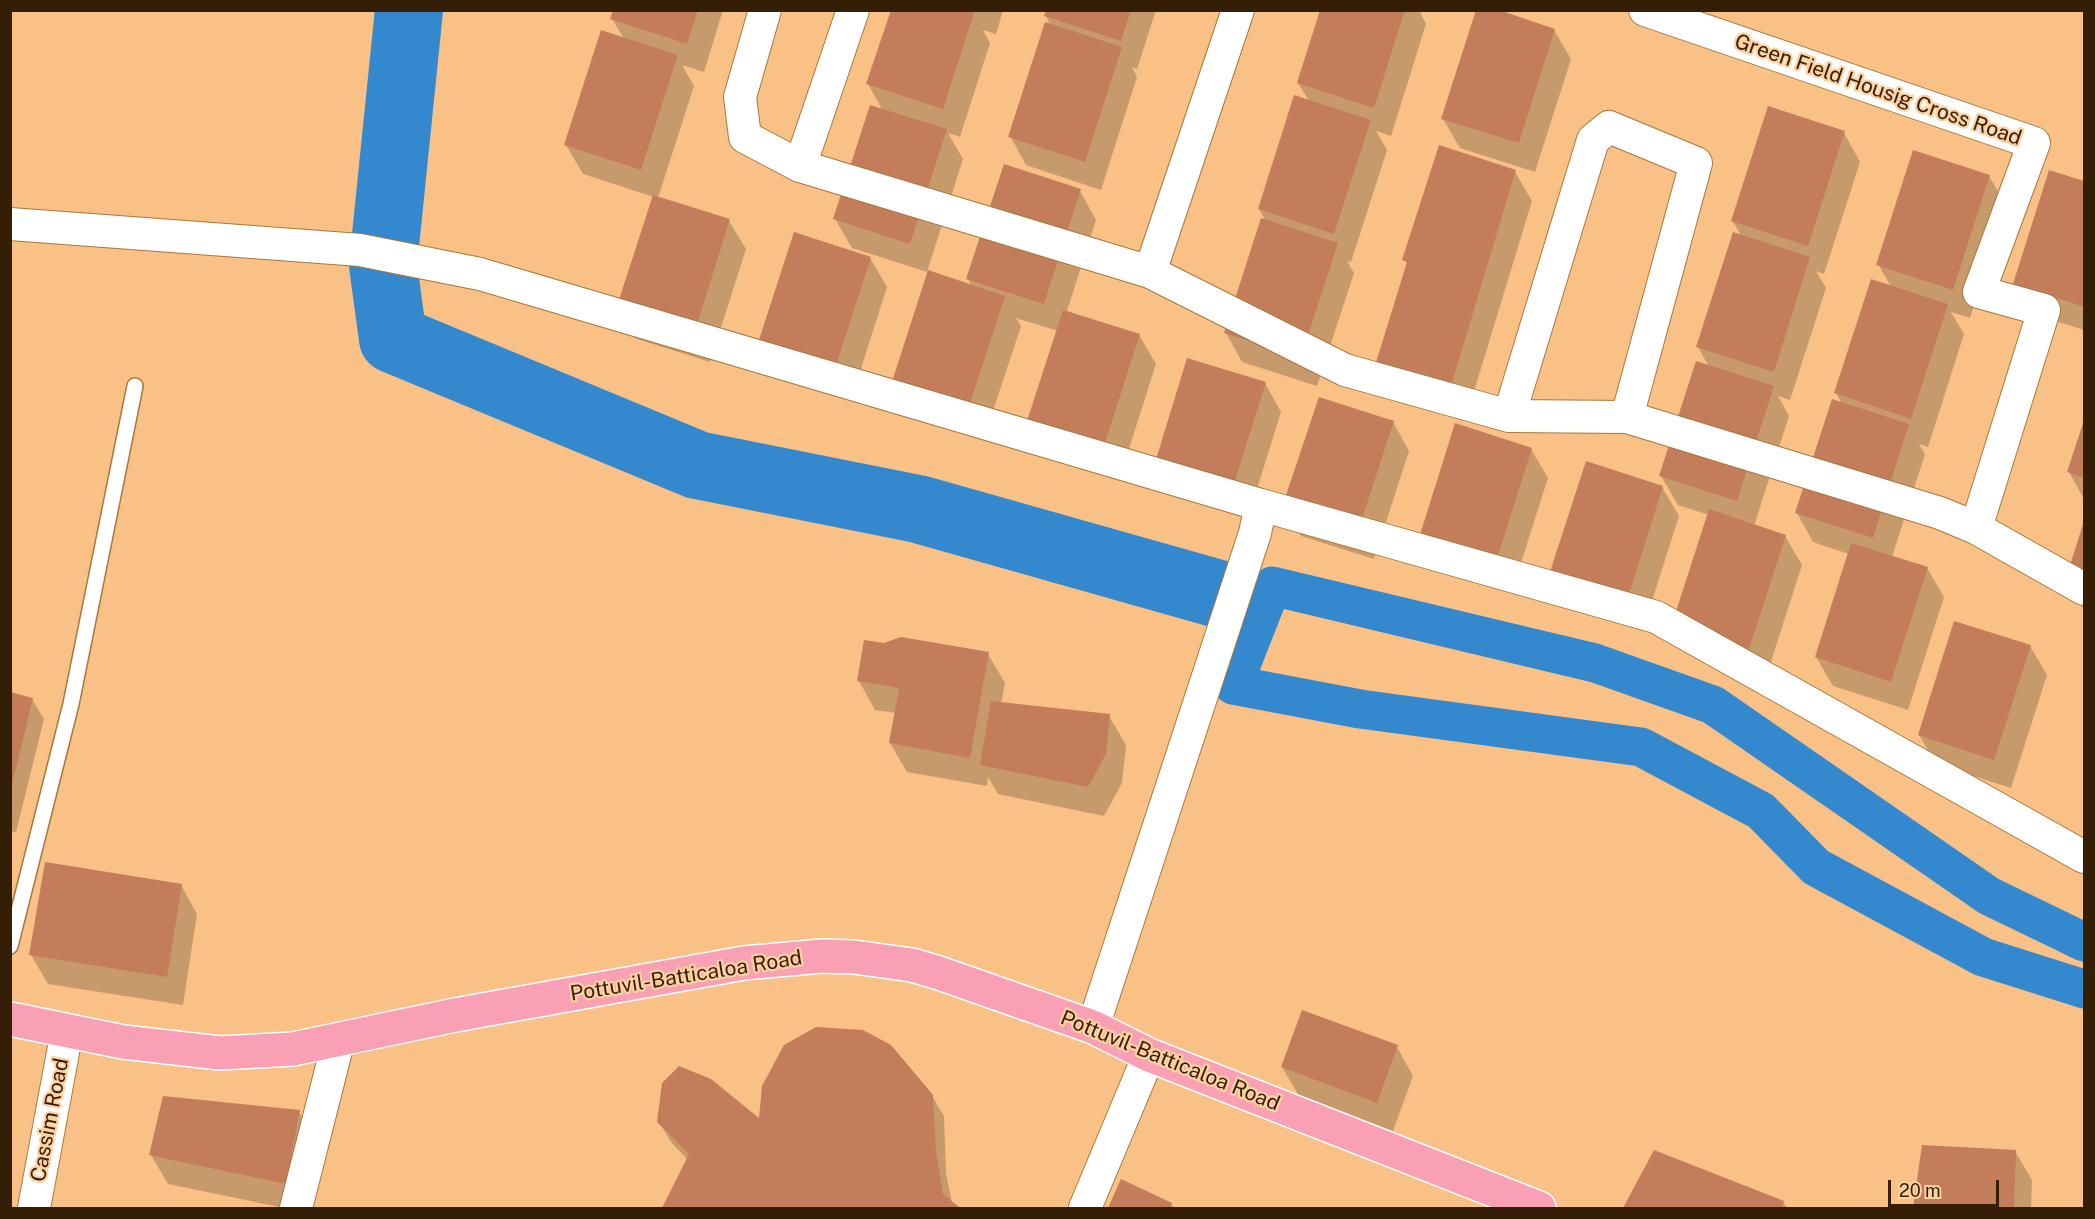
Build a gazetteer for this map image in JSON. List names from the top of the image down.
{
  "streets": {
    "highway": ["Pottuvil-Batticaloa Road"],
    "street": ["Green Field Housig Cross Road", "Cassim Road"]
  },
  "crossings": [
    ["Pottuvil-Batticaloa Road", "Cassim Road"]
  ],
  "scale_bar": "20 m"
}
